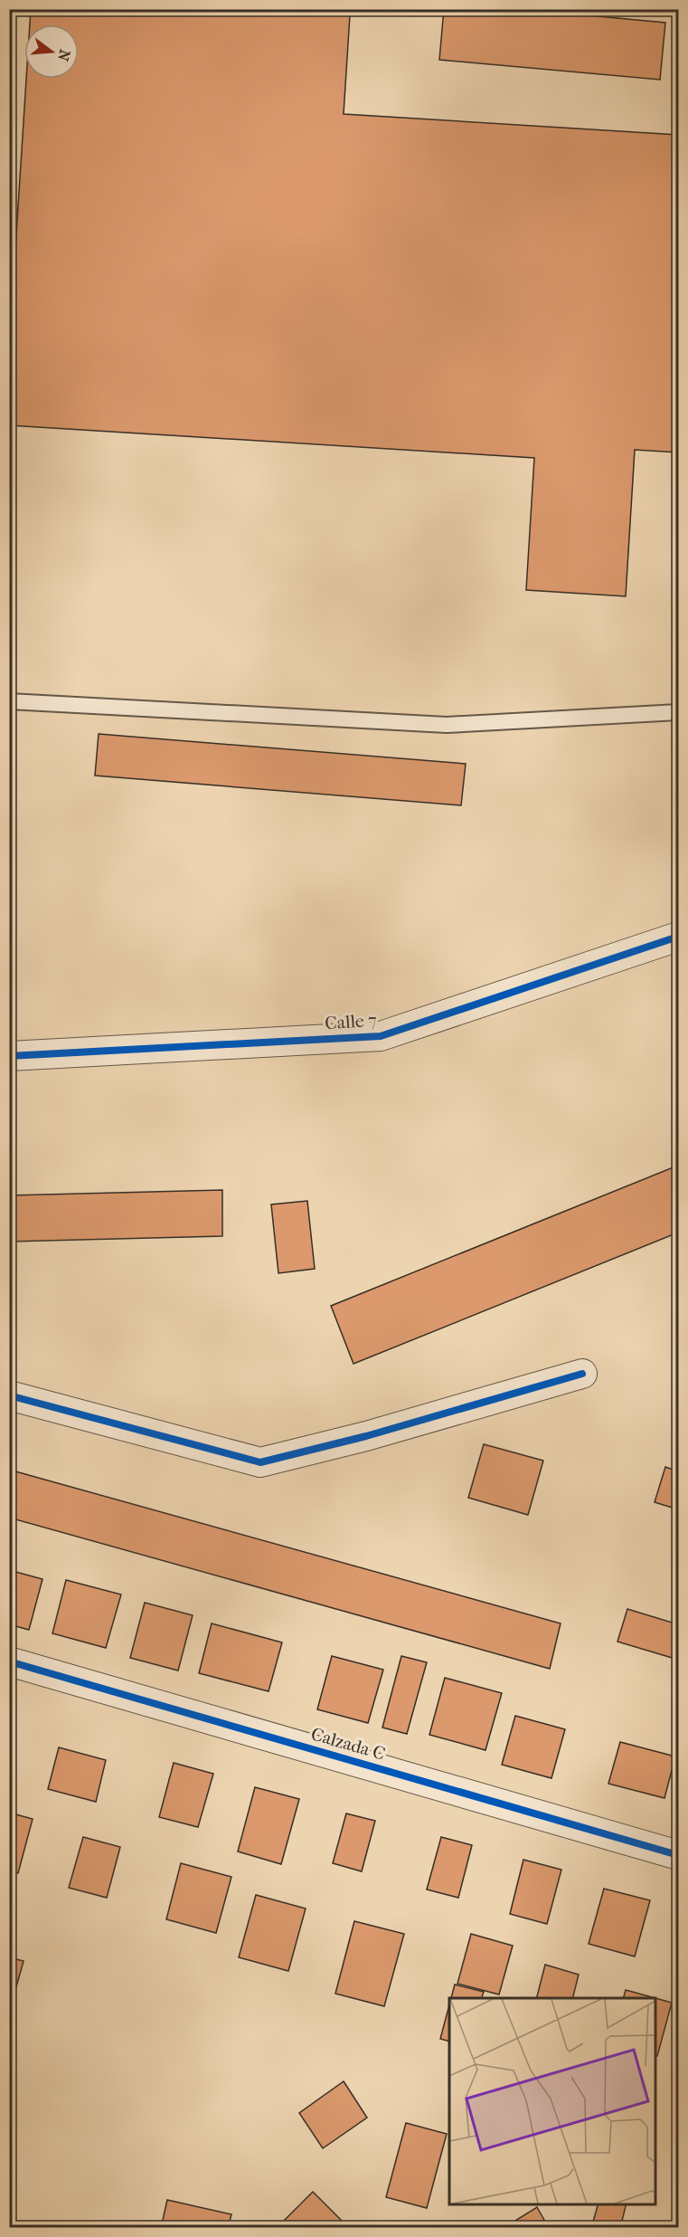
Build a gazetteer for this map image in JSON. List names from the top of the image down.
{
  "streets": {
    "street": ["Calle 7", "Calzada C"]
  },
  "north": "right"
}
